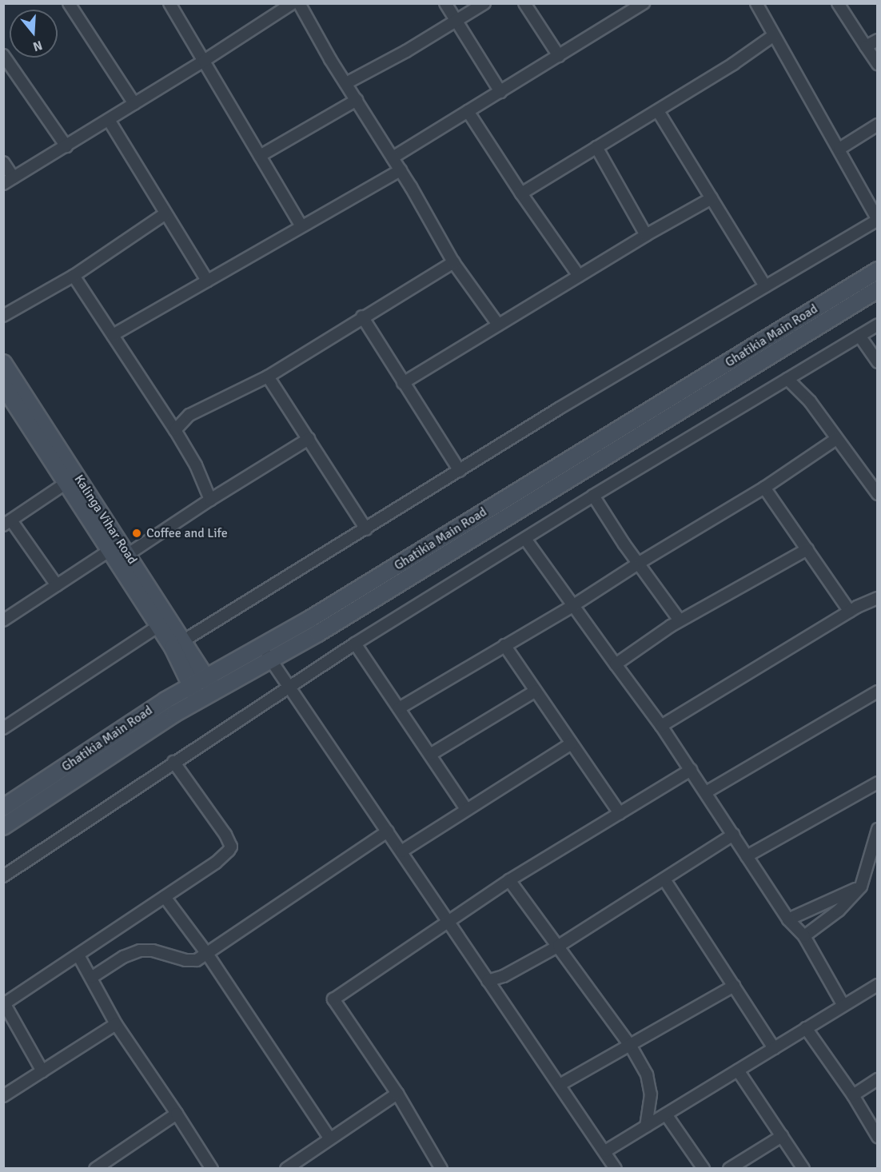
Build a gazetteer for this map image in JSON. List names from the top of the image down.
{
  "streets": {
    "street": ["Ghatikia Main Road", "Kalinga Vihar Road"]
  },
  "crossings": [
    ["Ghatikia Main Road", "Kalinga Vihar Road"]
  ],
  "places": ["Coffee and Life"],
  "north": "bottom"
}
